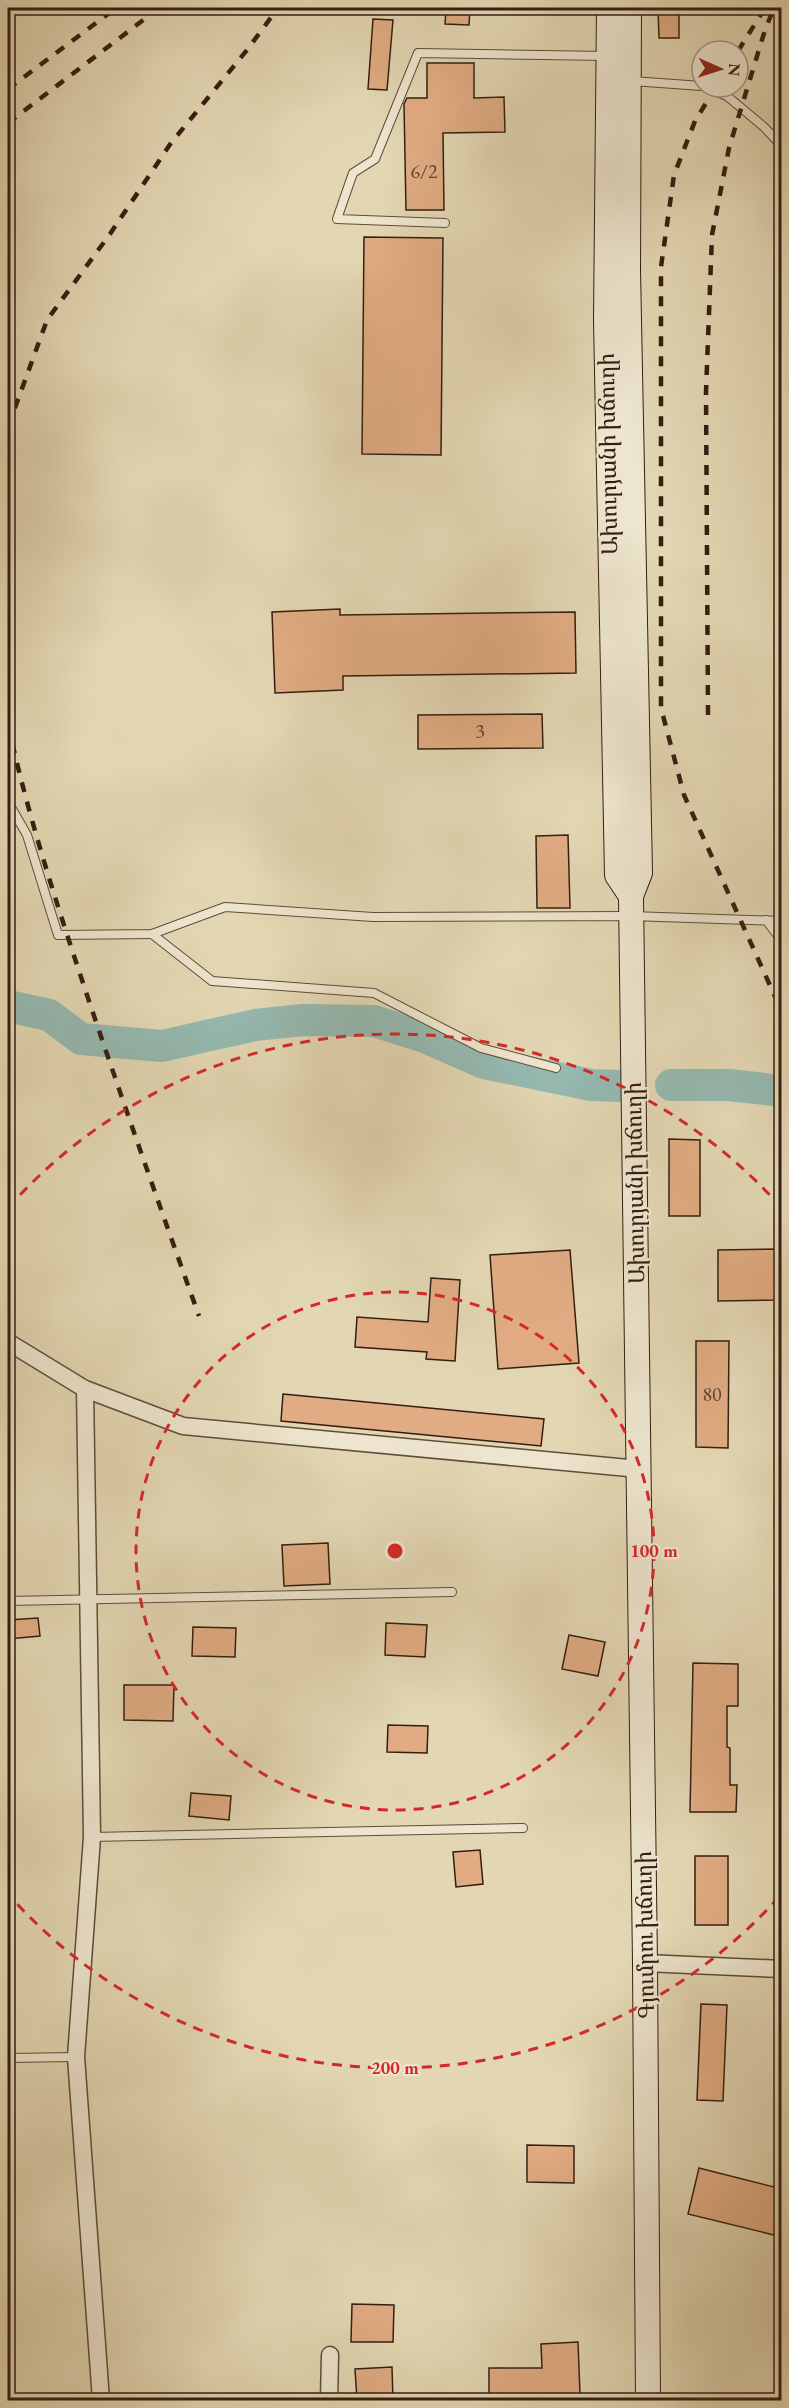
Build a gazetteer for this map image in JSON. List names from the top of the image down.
{
  "streets": {
    "main road": ["Ախուրյանի խճուղի", "Գյումրու խճուղի"]
  },
  "crossings": [
    ["Ախուրյանի խճուղի", "Գյումրու խճուղի"]
  ],
  "house_numbers": ["6/2", "3", "80"],
  "north": "right",
  "rings": ["100 m", "200 m"]
}
